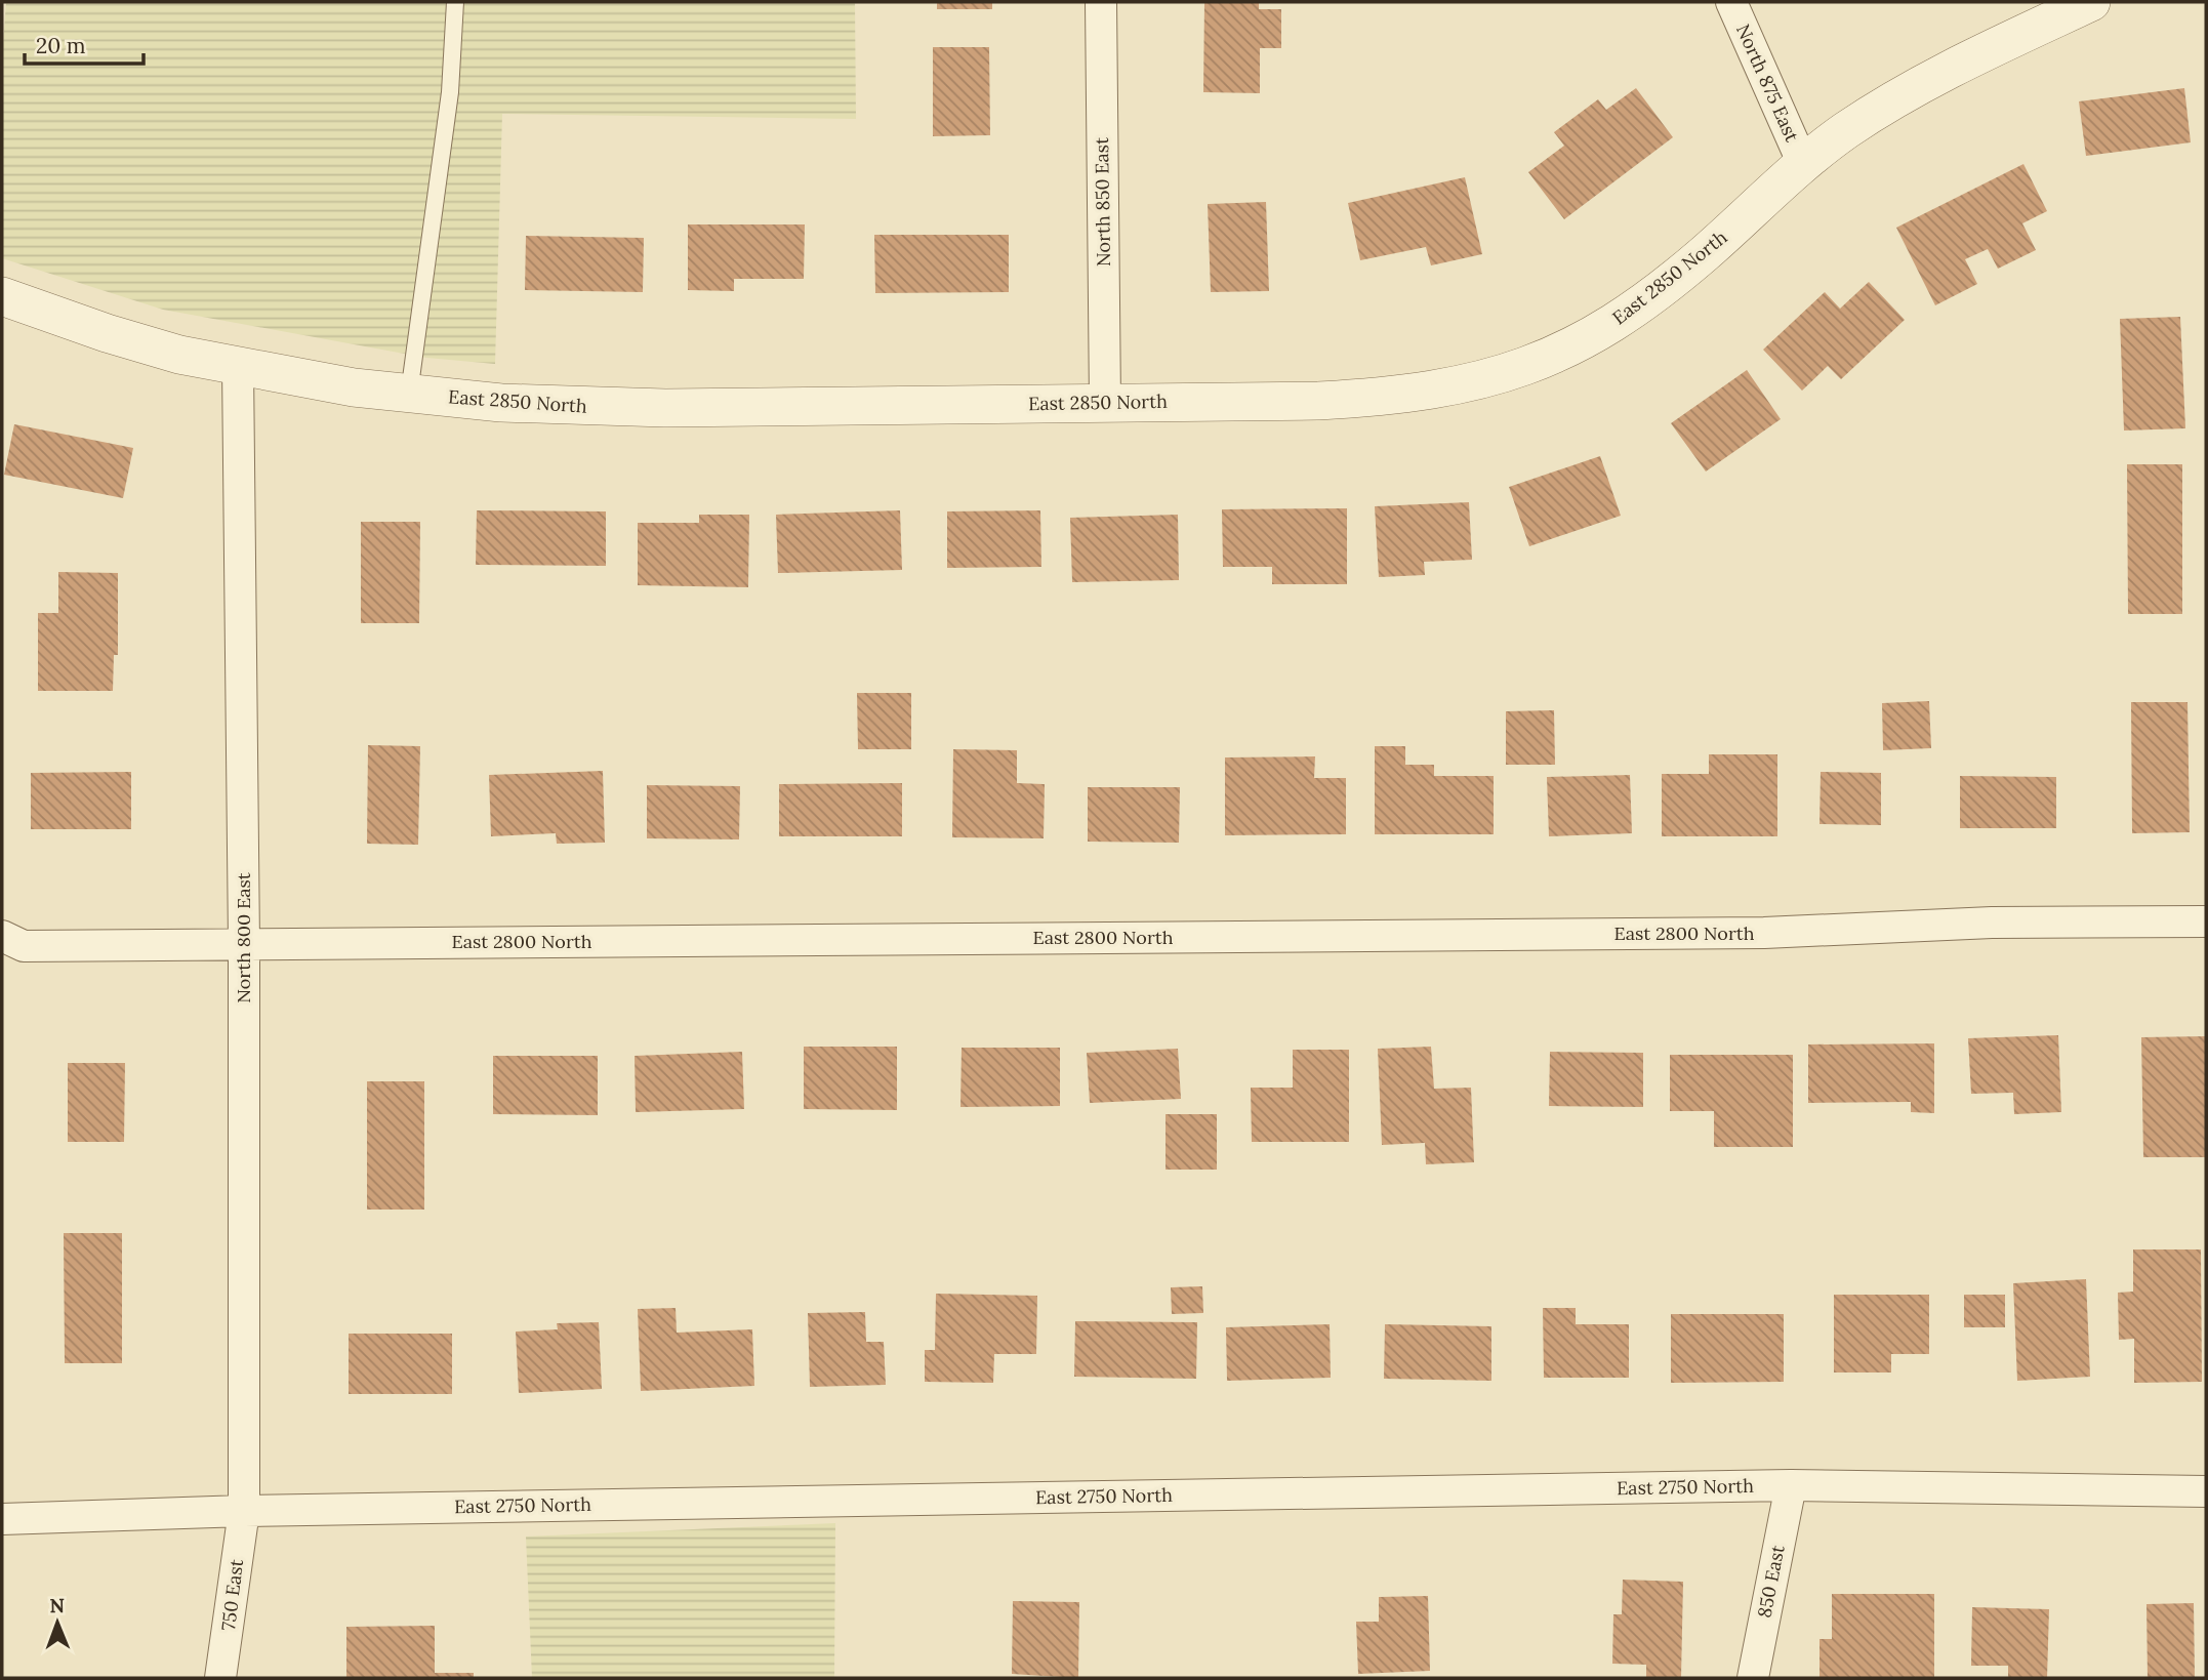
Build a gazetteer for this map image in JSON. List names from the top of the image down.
{
  "streets": {
    "street": [
      "North 875 East",
      "North 850 East",
      "East 2850 North",
      "East 2800 North",
      "North 800 East",
      "East 2750 North",
      "850 East",
      "750 East"
    ]
  },
  "crossings": [
    ["North 875 East", "East 2850 North"],
    ["North 850 East", "East 2850 North"],
    ["East 2850 North", "North 800 East"],
    ["East 2800 North", "North 800 East"],
    ["North 800 East", "East 2750 North"],
    ["North 800 East", "750 East"],
    ["East 2750 North", "850 East"],
    ["East 2750 North", "750 East"]
  ],
  "scale_bar": "20 m",
  "north": "top"
}
